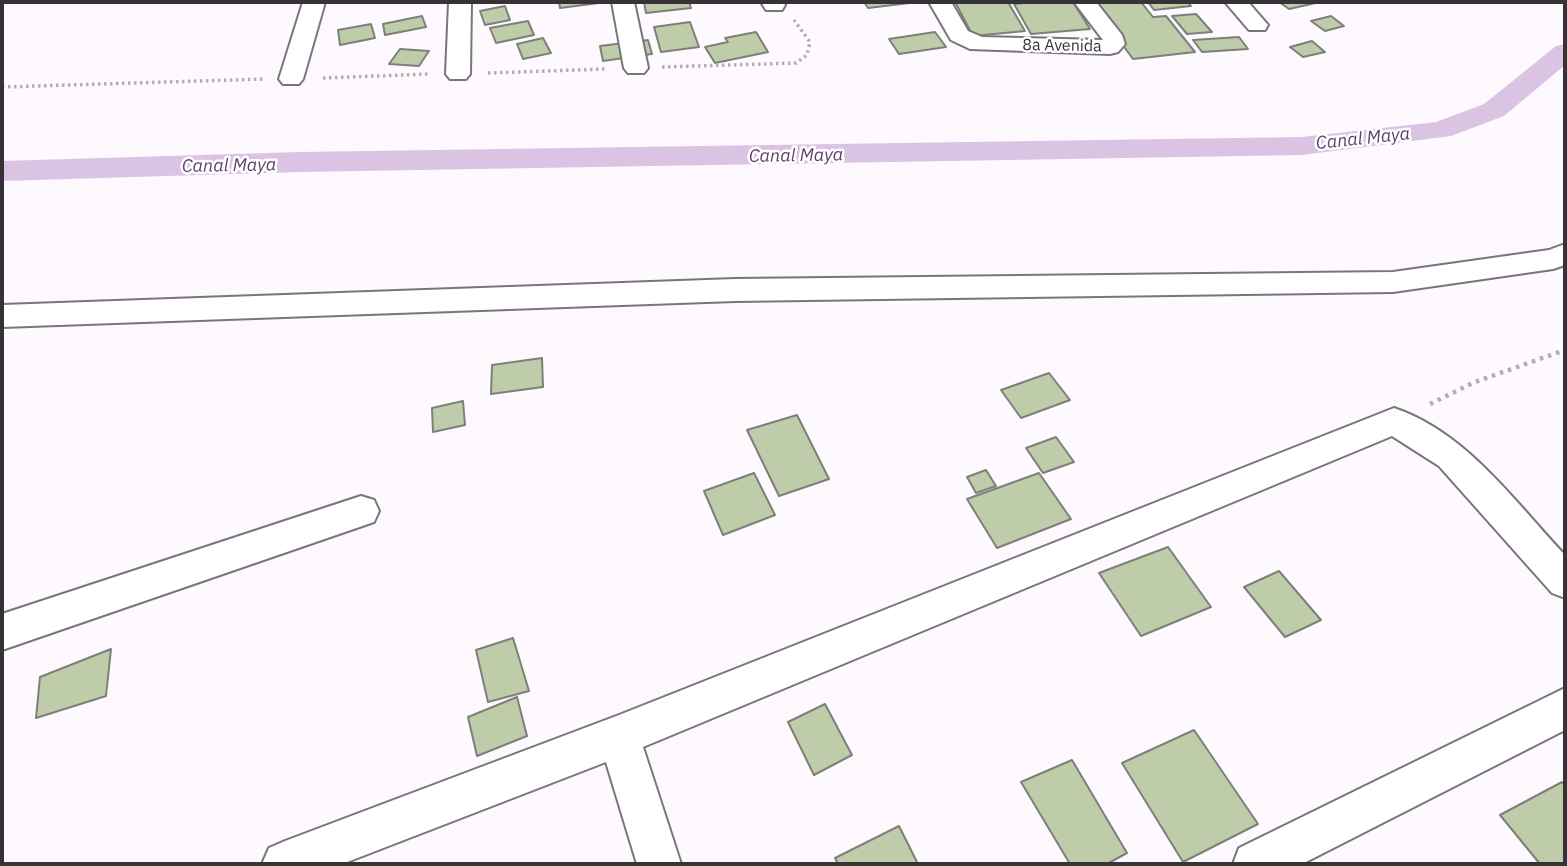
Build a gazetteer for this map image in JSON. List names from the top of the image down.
{
  "streets": {
    "street": ["8a Avenida"]
  },
  "water": ["Canal Maya"]
}
